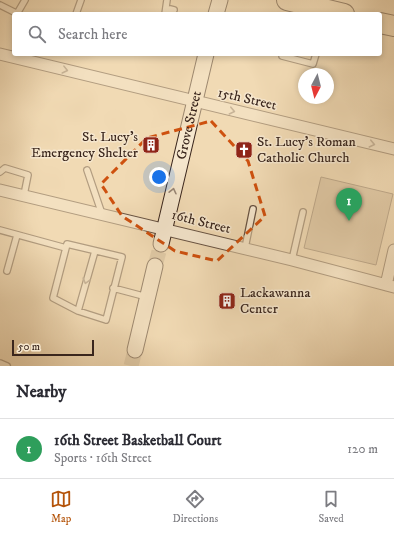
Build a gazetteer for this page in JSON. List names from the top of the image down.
{
  "streets": {
    "street": ["15th Street", "Grove Street", "16th Street"]
  },
  "crossings": [
    ["15th Street", "Grove Street"],
    ["Grove Street", "16th Street"]
  ],
  "one_way": ["15th Street", "Grove Street"],
  "places": {
    "building": ["St. Lucy's Emergency Shelter", "Lackawanna Center"],
    "church": ["St. Lucy's Roman Catholic Church"]
  },
  "scale_bar": "50 m",
  "north": "bottom",
  "page": {
    "search": "Search here",
    "pins": "1",
    "scale": "50 m",
    "heading": "Nearby",
    "list": [
      {
        "mark": "1",
        "name": "16th Street Basketball Court",
        "note": "Sports · 16th Street",
        "value": "120 m"
      }
    ],
    "nav": ["Map", "Directions", "Saved"]
  }
}
